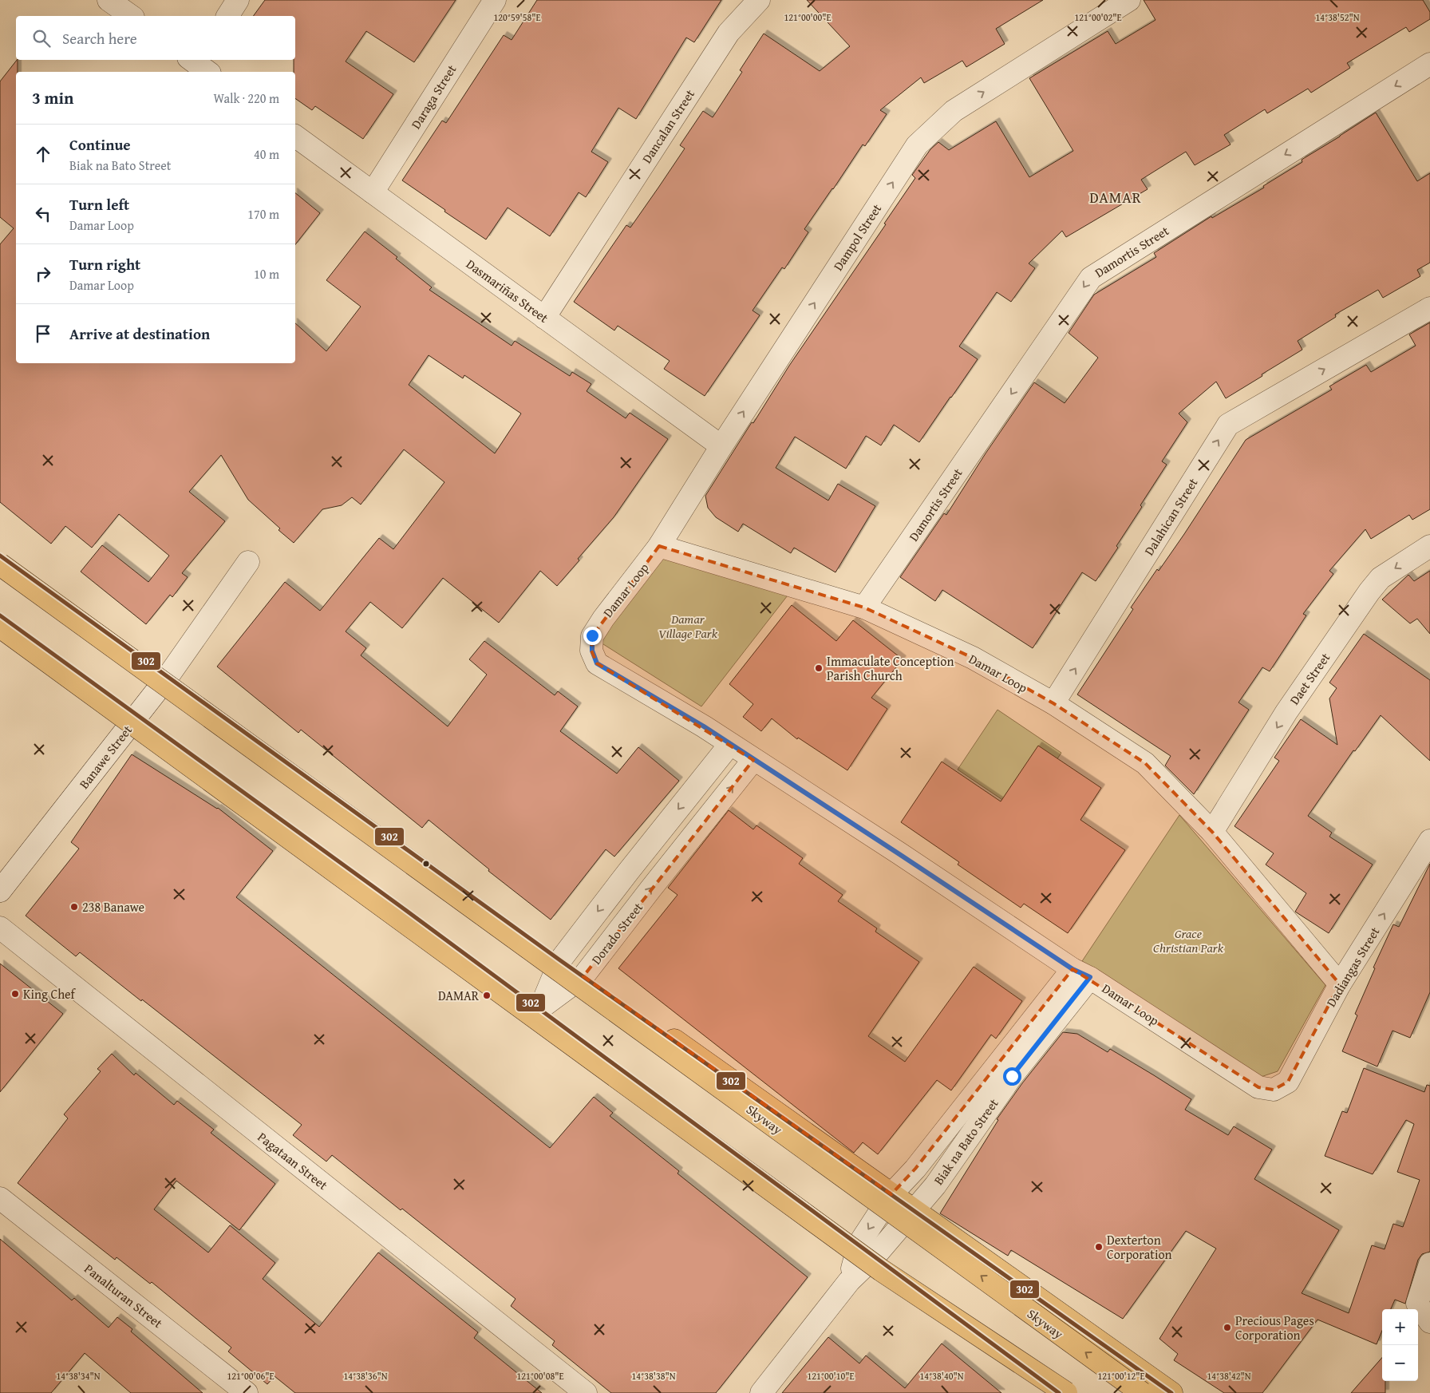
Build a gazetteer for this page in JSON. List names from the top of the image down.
{
  "streets": {
    "main road": ["Skyway"],
    "street": [
      "Daraga Street",
      "Dancalan Street",
      "Dampol Street",
      "Damortis Street",
      "Dasmariñas Street",
      "Dalahican Street",
      "Damar Loop",
      "Daet Street",
      "Banawe Street",
      "Dorado Street",
      "Dadiangas Street",
      "Biak na Bato Street",
      "Pagataan Street",
      "Panalturan Street"
    ]
  },
  "crossings": [
    ["Daraga Street", "Dasmariñas Street"],
    ["Dancalan Street", "Dasmariñas Street"],
    ["Dampol Street", "Dasmariñas Street"],
    ["Dampol Street", "Damar Loop"],
    ["Damortis Street", "Damar Loop"],
    ["Dalahican Street", "Damar Loop"],
    ["Damar Loop", "Daet Street"],
    ["Damar Loop", "Dorado Street"],
    ["Damar Loop", "Dadiangas Street"],
    ["Damar Loop", "Biak na Bato Street"]
  ],
  "one_way": [
    "Dampol Street",
    "Damortis Street",
    "Dalahican Street",
    "Daet Street",
    "Dadiangas Street"
  ],
  "districts": ["DAMAR"],
  "parks": ["Damar Village Park", "Grace Christian Park"],
  "places": [
    "Immaculate Conception Parish Church",
    "238 Banawe",
    "King Chef",
    "DAMAR",
    "Dexterton Corporation",
    "Precious Pages Corporation"
  ],
  "lines": ["transit line 302"],
  "page": {
    "search": "Search here",
    "heading": ["3 min", "Walk · 220 m"],
    "list": [
      ["Continue", "Biak na Bato Street", "40 m"],
      ["Turn left", "Damar Loop", "170 m"],
      ["Turn right", "Damar Loop", "10 m"],
      "Arrive at destination"
    ],
    "map_buttons": ["+", "−"]
  },
  "coordinates": [
    "120°59'58\"E",
    "121°00'00\"E",
    "121°00'02\"E",
    "14°38'52\"N",
    "14°38'34\"N",
    "14°38'36\"N",
    "14°38'38\"N",
    "14°38'40\"N",
    "14°38'42\"N",
    "121°00'06\"E",
    "121°00'08\"E",
    "121°00'10\"E",
    "121°00'12\"E"
  ]
}
